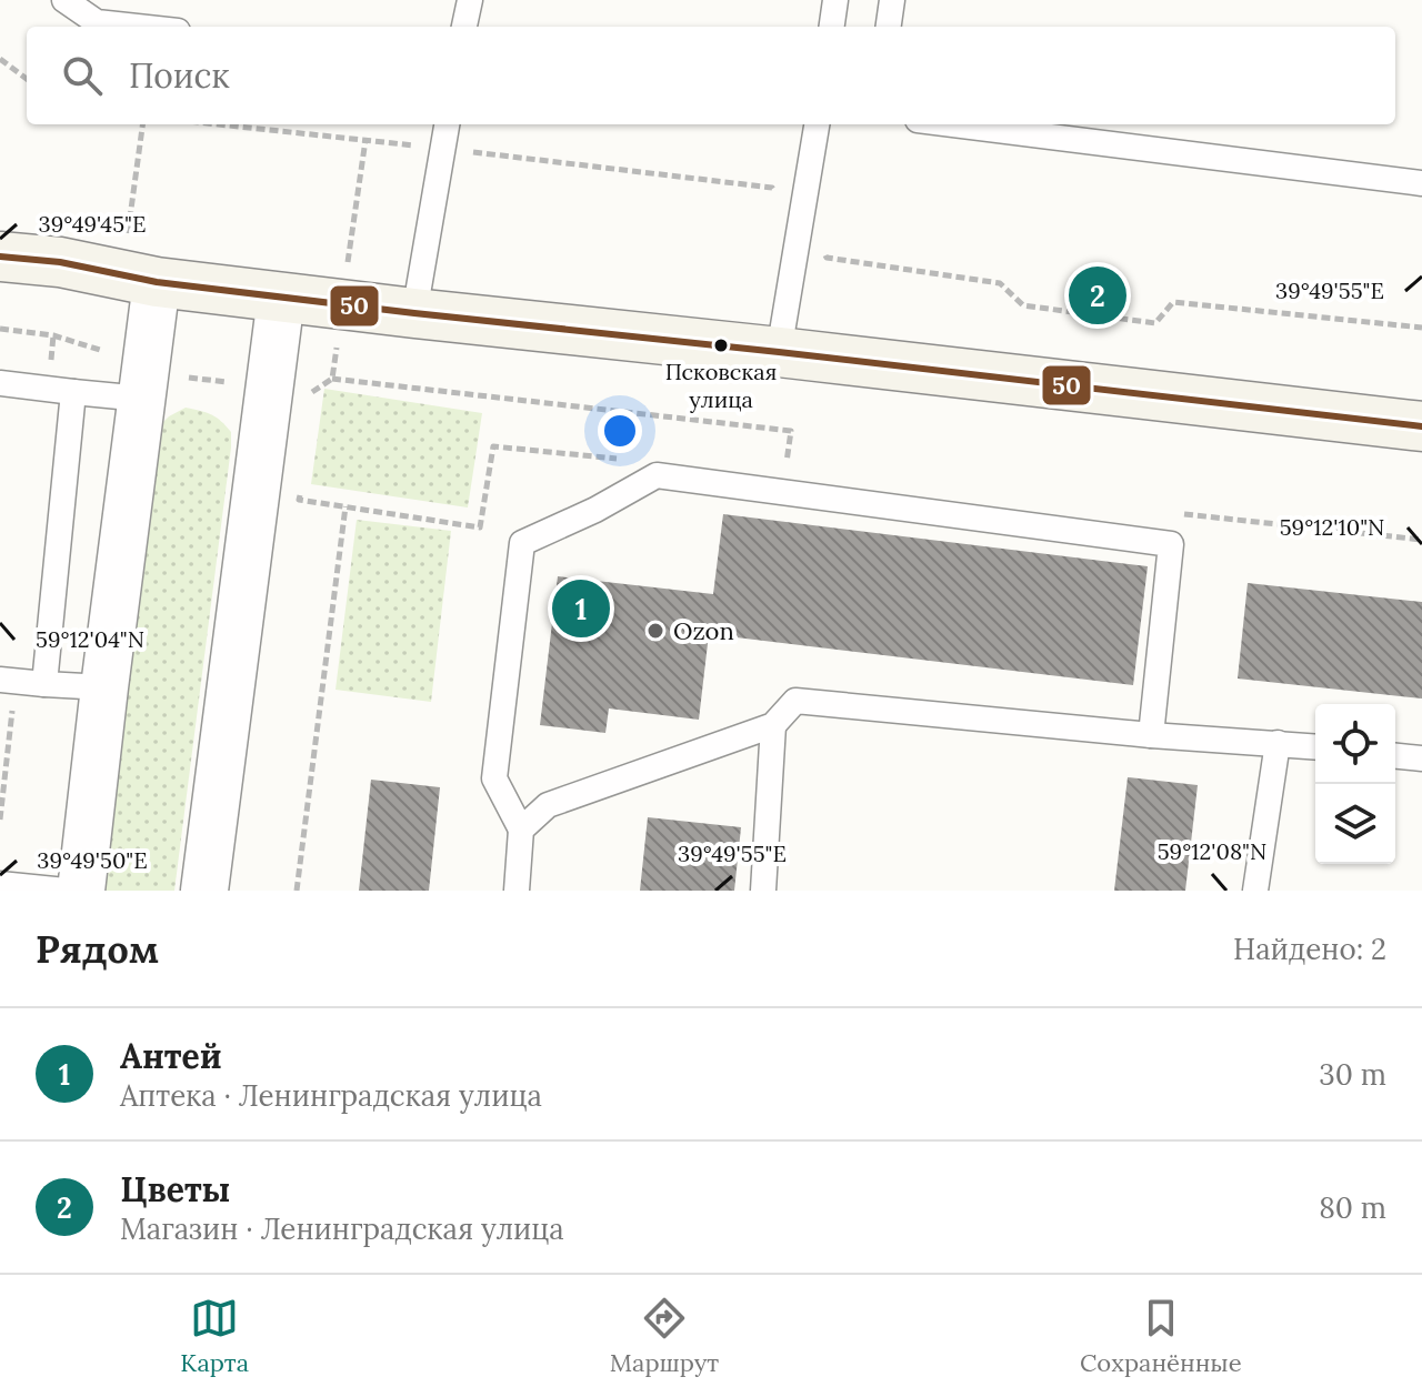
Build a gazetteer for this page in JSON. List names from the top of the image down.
{
  "places": ["Псковская улица", "Ozon"],
  "lines": ["transit line 50"],
  "page": {
    "search": "Поиск",
    "pins": ["2", "1"],
    "heading": ["Рядом", "Найдено: 2"],
    "list": [
      {
        "mark": "1",
        "name": "Антей",
        "note": "Аптека · Ленинградская улица",
        "value": "30 m"
      },
      {
        "mark": "2",
        "name": "Цветы",
        "note": "Магазин · Ленинградская улица",
        "value": "80 m"
      }
    ],
    "nav": ["Карта", "Маршрут", "Сохранённые"]
  },
  "coordinates": [
    "39°49'45\"E",
    "39°49'55\"E",
    "59°12'10\"N",
    "59°12'04\"N",
    "59°12'08\"N",
    "39°49'50\"E"
  ]
}
